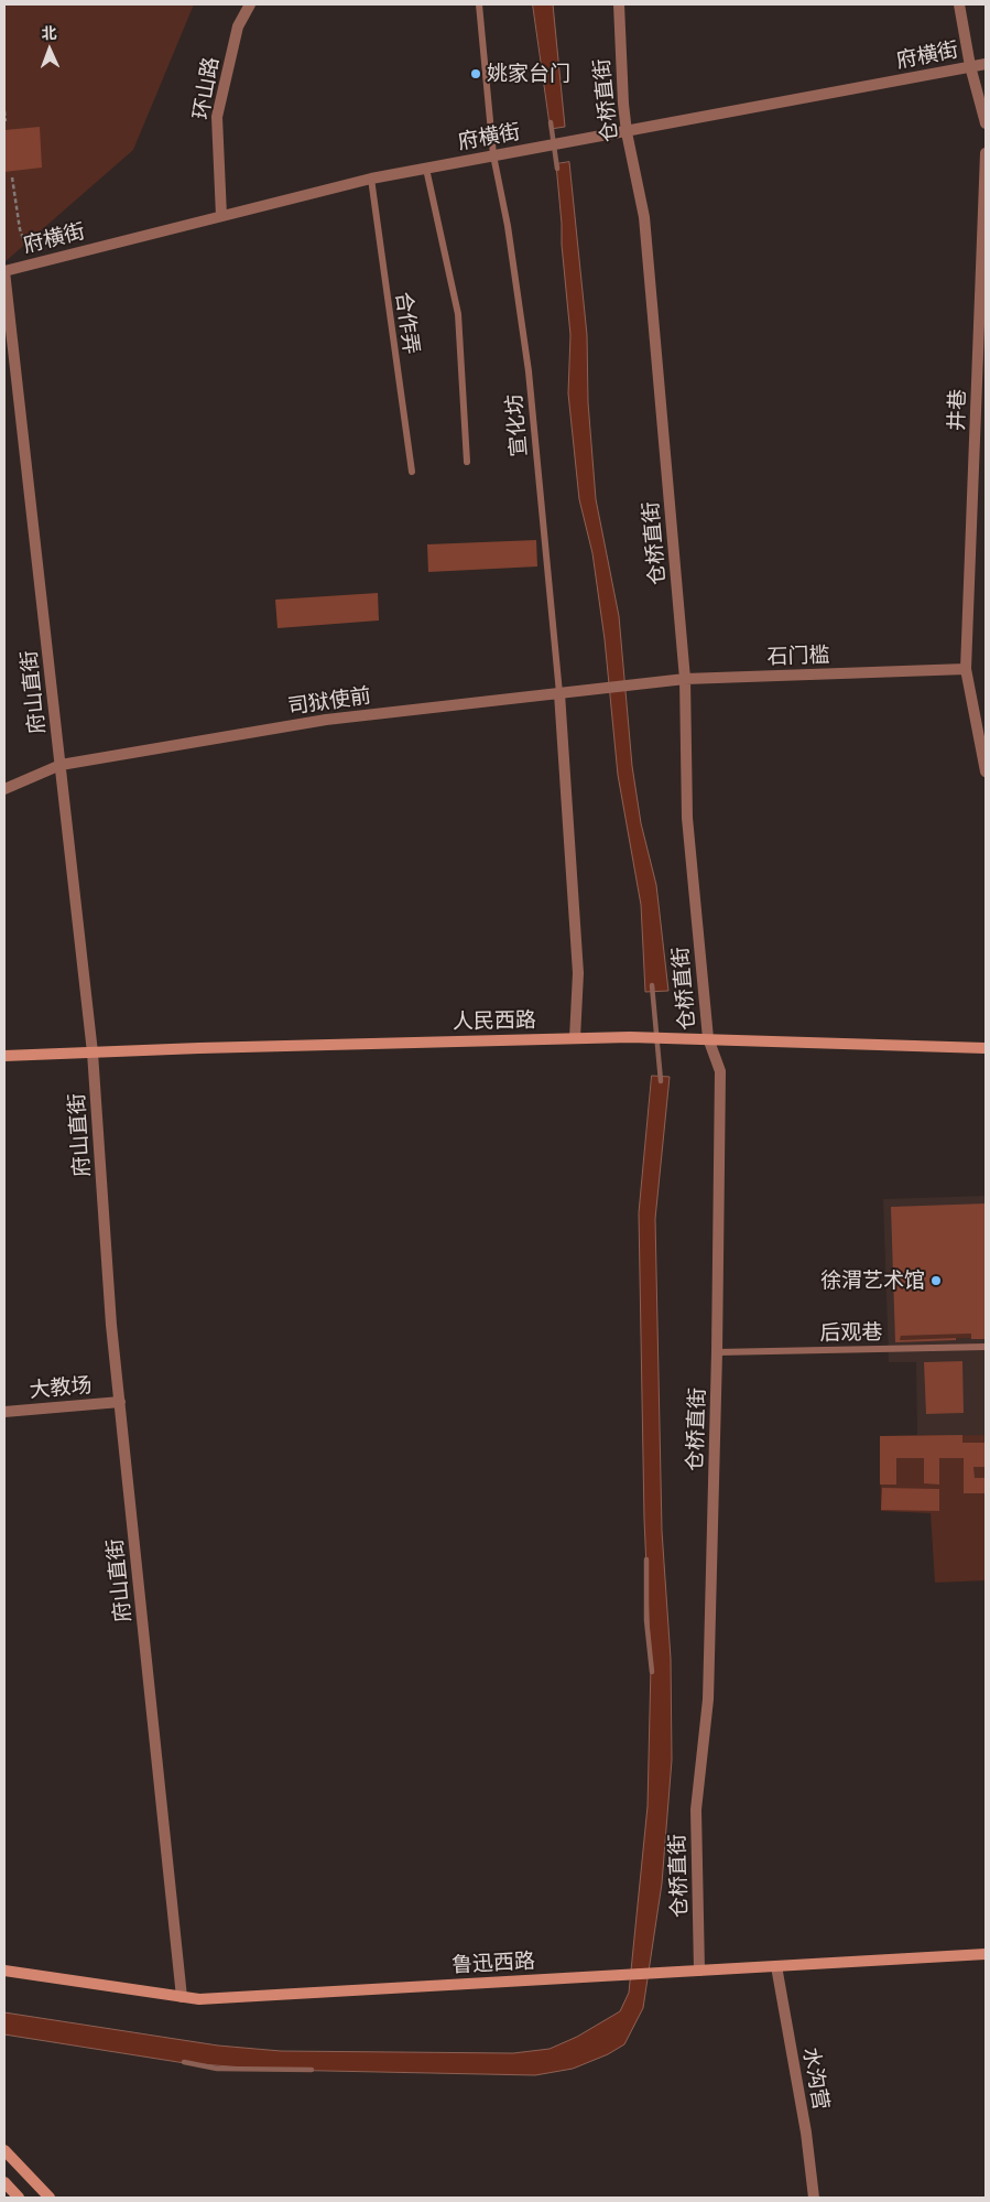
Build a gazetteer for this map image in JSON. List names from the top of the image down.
{
  "streets": {
    "main road": ["人民西路", "鲁迅西路"],
    "street": [
      "府横街",
      "环山路",
      "仓桥直街",
      "井巷",
      "石门槛",
      "府山直街",
      "司狱使前",
      "大教场",
      "水沟营"
    ],
    "lane": ["合作弄", "宣化坊", "后观巷"]
  },
  "crossings": [
    ["府横街", "环山路"],
    ["府横街", "仓桥直街"],
    ["府横街", "合作弄"],
    ["府横街", "宣化坊"],
    ["府横街", "府山直街"],
    ["仓桥直街", "石门槛"],
    ["仓桥直街", "人民西路"],
    ["仓桥直街", "后观巷"],
    ["仓桥直街", "鲁迅西路"],
    ["井巷", "石门槛"],
    ["宣化坊", "司狱使前"],
    ["石门槛", "司狱使前"],
    ["府山直街", "司狱使前"],
    ["府山直街", "人民西路"],
    ["府山直街", "大教场"],
    ["府山直街", "鲁迅西路"],
    ["鲁迅西路", "水沟营"]
  ],
  "places": ["姚家台门", "徐渭艺术馆"],
  "north": "top"
}
